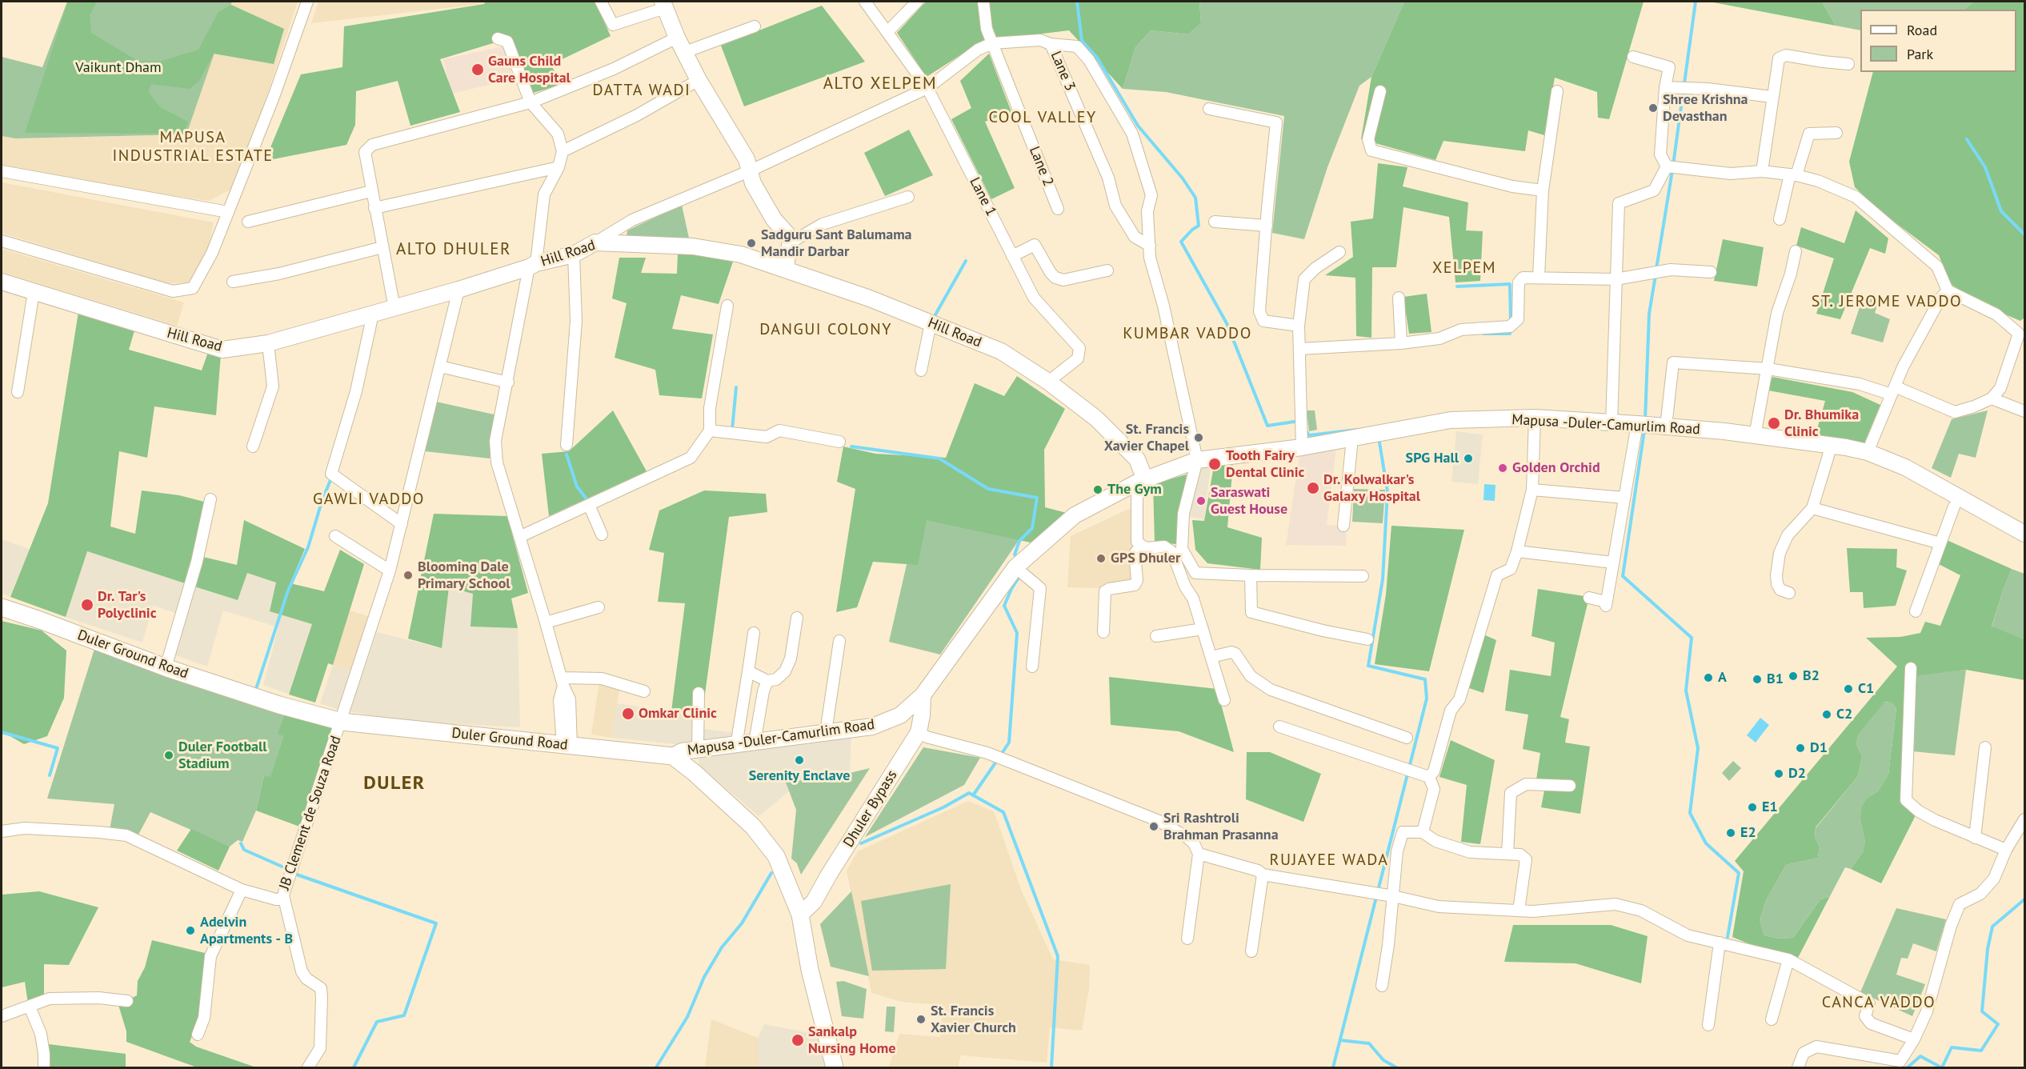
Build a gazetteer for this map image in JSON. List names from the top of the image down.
{
  "streets": {
    "main road": ["Duler Ground Road"],
    "street": [
      "Lane 3",
      "Lane 2",
      "Lane 1",
      "Hill Road",
      "Mapusa -Duler-Camurlim Road",
      "Dhuler Bypass",
      "JB Clement de Souza Road"
    ]
  },
  "crossings": [
    ["Lane 1", "Hill Road"],
    ["Hill Road", "Mapusa -Duler-Camurlim Road"],
    ["Hill Road", "JB Clement de Souza Road"],
    ["Mapusa -Duler-Camurlim Road", "Duler Ground Road"],
    ["Mapusa -Duler-Camurlim Road", "Dhuler Bypass"],
    ["Duler Ground Road", "JB Clement de Souza Road"]
  ],
  "districts": [
    "ALTO XELPEM",
    "DATTA WADI",
    "COOL VALLEY",
    "MAPUSA INDUSTRIAL ESTATE",
    "ALTO DHULER",
    "XELPEM",
    "ST. JEROME VADDO",
    "DANGUI COLONY",
    "KUMBAR VADDO",
    "GAWLI VADDO",
    "DULER",
    "RUJAYEE WADA",
    "CANCA VADDO"
  ],
  "parks": ["Vaikunt Dham"],
  "places": [
    "Gauns Child Care Hospital",
    "Shree Krishna Devasthan",
    "Sadguru Sant Balumama Mandir Darbar",
    "Dr. Bhumika Clinic",
    "St. Francis Xavier Chapel",
    "SPG Hall",
    "Tooth Fairy Dental Clinic",
    "Golden Orchid",
    "Dr. Kolwalkar's Galaxy Hospital",
    "The Gym",
    "Saraswati Guest House",
    "GPS Dhuler",
    "Blooming Dale Primary School",
    "Dr. Tar's Polyclinic",
    "B2",
    "A",
    "B1",
    "C1",
    "Omkar Clinic",
    "C2",
    "D1",
    "Duler Football Stadium",
    "Serenity Enclave",
    "D2",
    "E1",
    "Sri Rashtroli Brahman Prasanna",
    "E2",
    "Adelvin Apartments - B",
    "St. Francis Xavier Church",
    "Sankalp Nursing Home"
  ],
  "legend": ["Road", "Park"]
}
